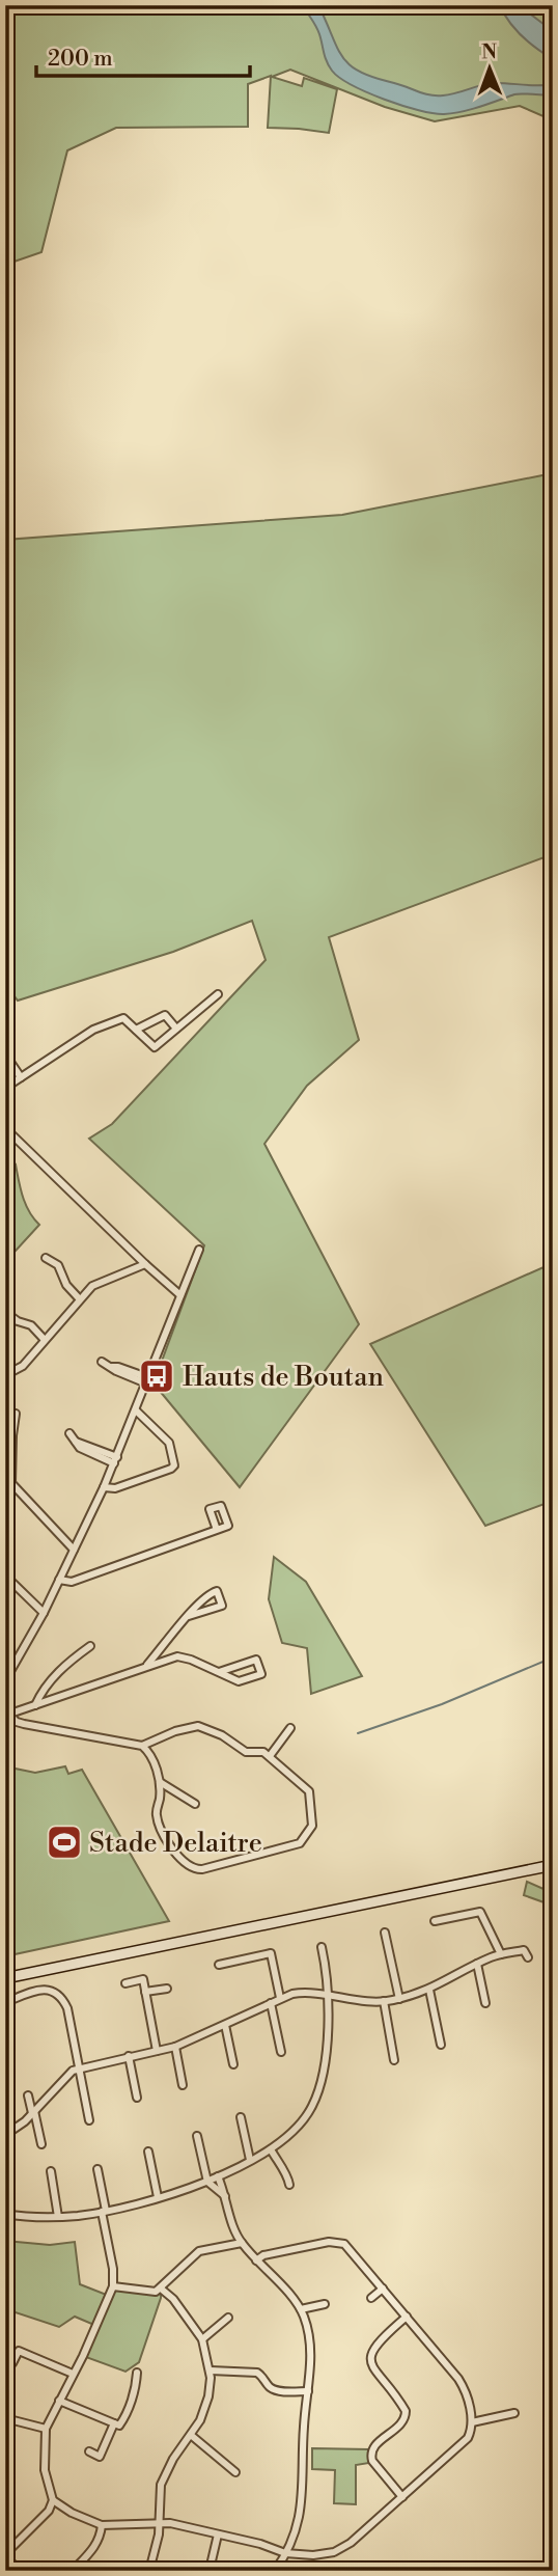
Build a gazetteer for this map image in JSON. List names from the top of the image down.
{
  "places": {
    "bus stop": ["Hauts de Boutan"],
    "sports": ["Stade Delaitre"]
  },
  "scale_bar": "200 m",
  "north": "top"
}
